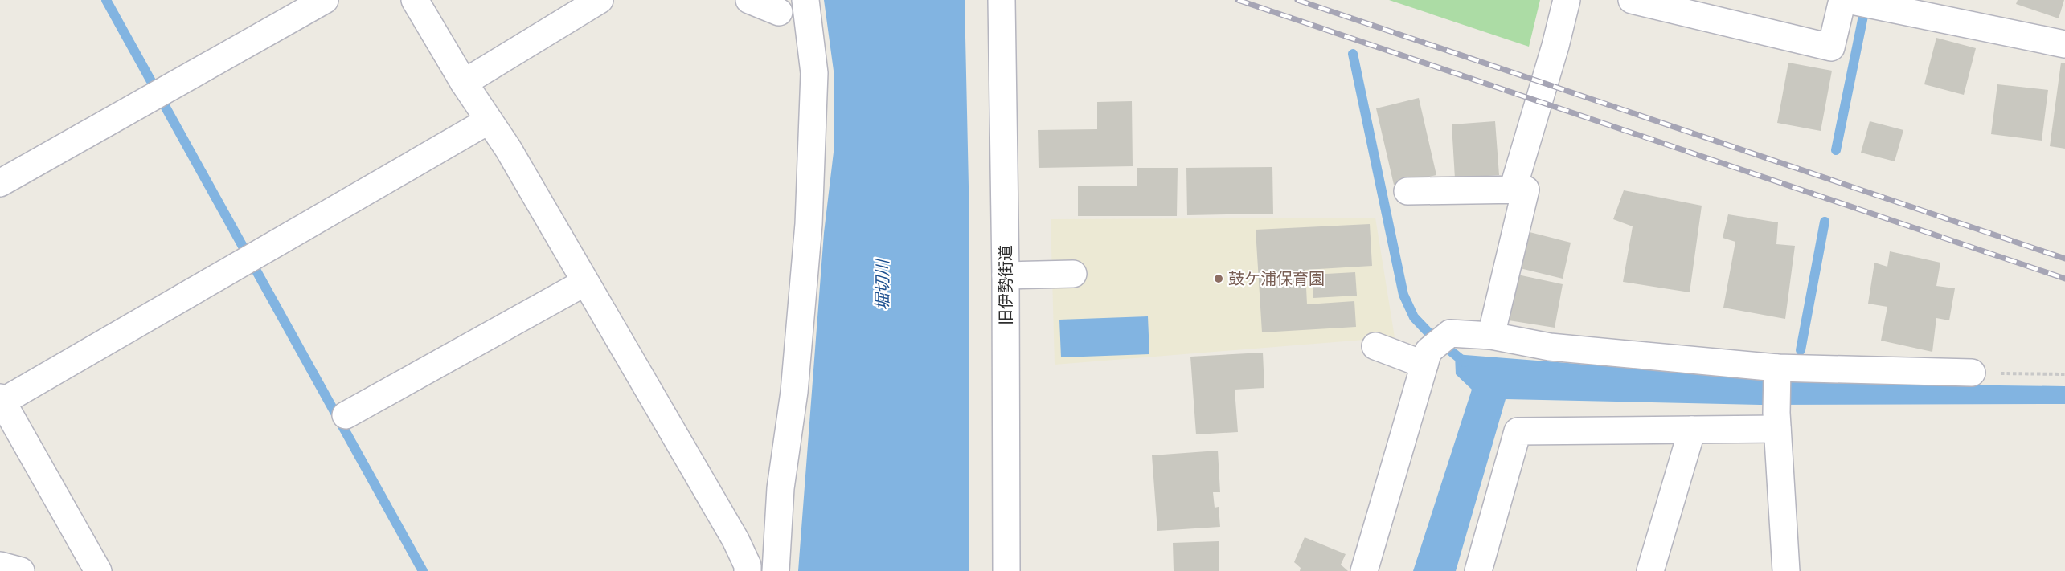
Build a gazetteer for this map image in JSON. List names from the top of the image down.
{
  "streets": {
    "street": ["旧伊勢街道"]
  },
  "water": ["堀切川"],
  "places": ["鼓ケ浦保育園"]
}
